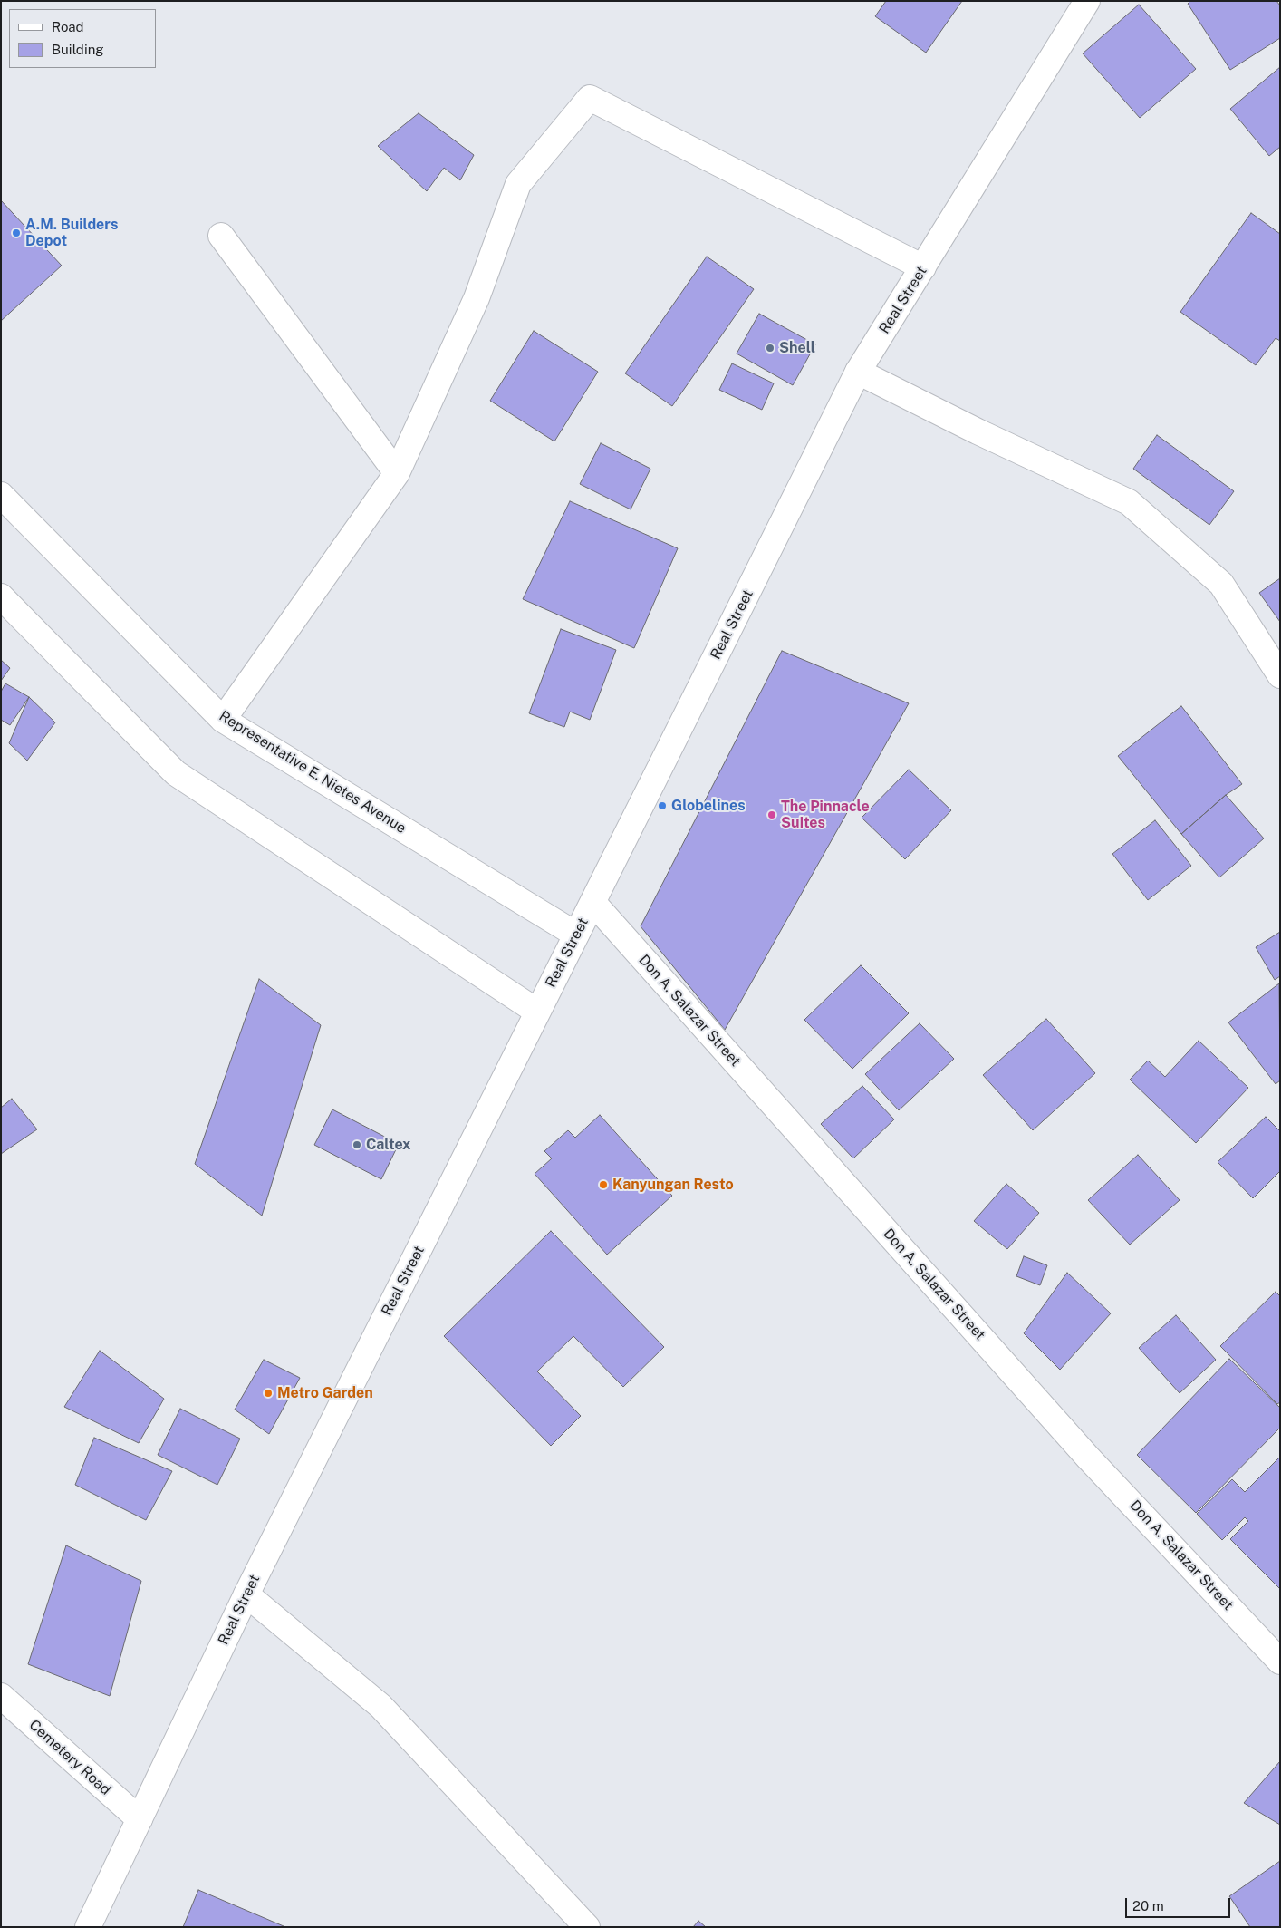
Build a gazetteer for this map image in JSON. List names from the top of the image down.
{
  "streets": {
    "street": [
      "Real Street",
      "Representative E. Nietes Avenue",
      "Don A. Salazar Street",
      "Cemetery Road"
    ]
  },
  "crossings": [
    ["Real Street", "Representative E. Nietes Avenue"],
    ["Real Street", "Don A. Salazar Street"],
    ["Real Street", "Cemetery Road"]
  ],
  "places": [
    "A.M. Builders Depot",
    "Shell",
    "Globelines",
    "The Pinnacle Suites",
    "Caltex",
    "Kanyungan Resto",
    "Metro Garden"
  ],
  "legend": ["Road", "Building"],
  "scale_bar": "20 m"
}
